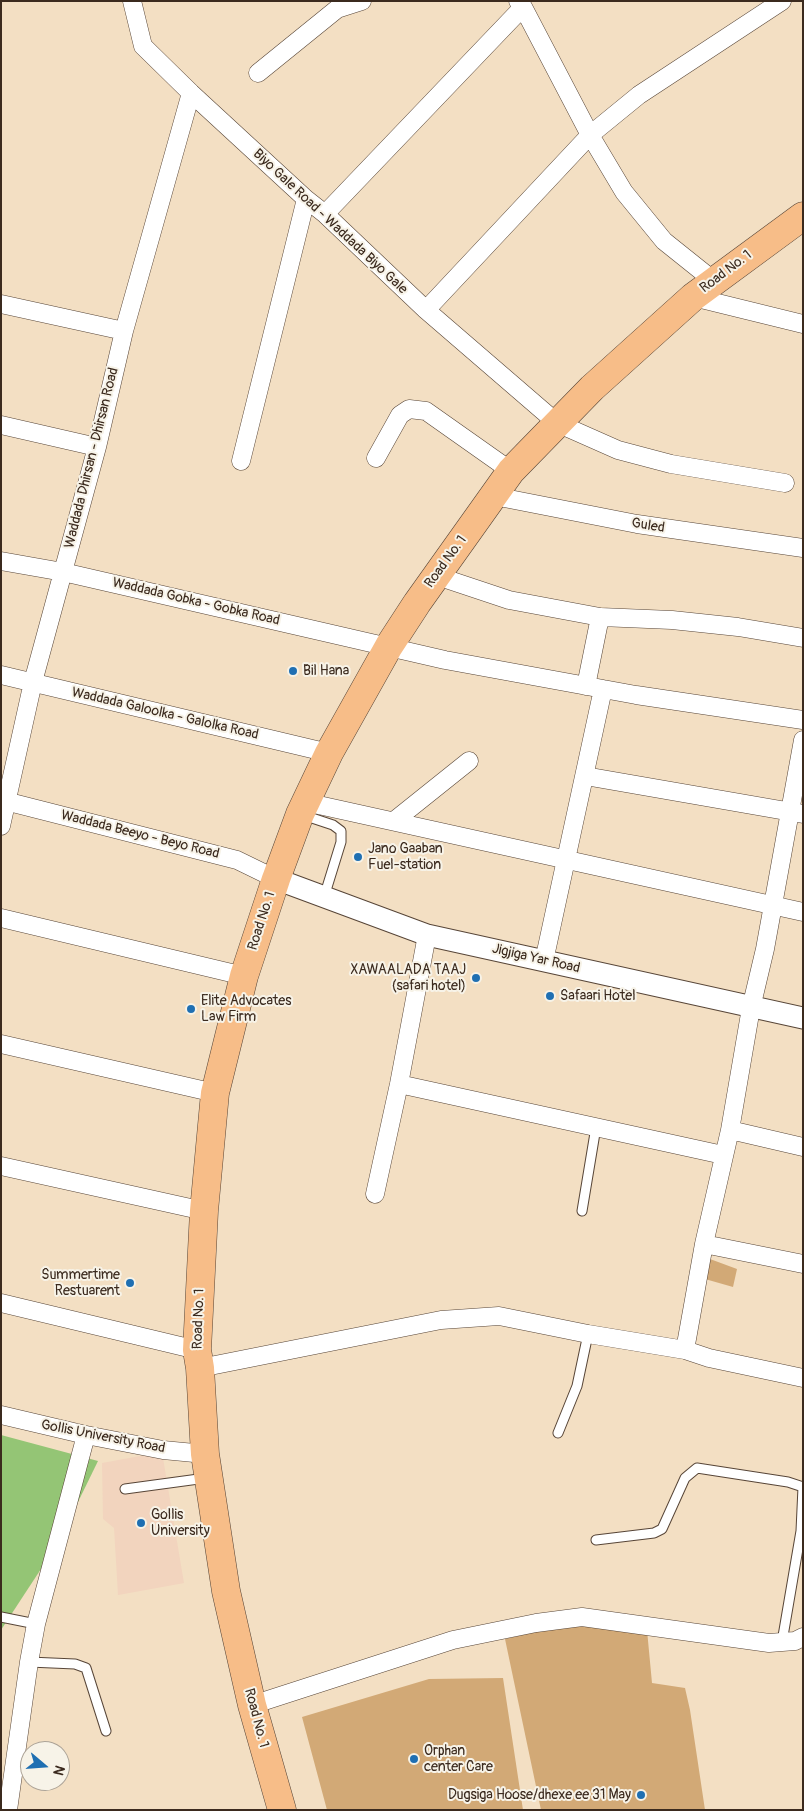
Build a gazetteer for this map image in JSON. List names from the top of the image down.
{
  "streets": {
    "highway": ["Road No. 1"],
    "street": [
      "Biyo Gale Road - Waddada Biyo Gale",
      "Waddada Dhirsan - Dhirsan Road",
      "Guled",
      "Waddada Gobka - Gobka Road",
      "Waddada Galoolka - Galolka Road",
      "Waddada Beeyo - Beyo Road",
      "Jigjiga Yar Road",
      "Gollis University Road"
    ]
  },
  "crossings": [
    ["Biyo Gale Road - Waddada Biyo Gale", "Road No. 1"],
    ["Biyo Gale Road - Waddada Biyo Gale", "Waddada Dhirsan - Dhirsan Road"],
    ["Road No. 1", "Guled"],
    ["Road No. 1", "Waddada Gobka - Gobka Road"],
    ["Road No. 1", "Waddada Galoolka - Galolka Road"],
    ["Road No. 1", "Waddada Beeyo - Beyo Road"],
    ["Road No. 1", "Jigjiga Yar Road"],
    ["Road No. 1", "Gollis University Road"],
    ["Waddada Dhirsan - Dhirsan Road", "Waddada Gobka - Gobka Road"],
    ["Waddada Dhirsan - Dhirsan Road", "Waddada Galoolka - Galolka Road"],
    ["Waddada Dhirsan - Dhirsan Road", "Waddada Beeyo - Beyo Road"],
    ["Waddada Beeyo - Beyo Road", "Jigjiga Yar Road"]
  ],
  "places": [
    "Bil Hana",
    "Jano Gaaban Fuel-station",
    "XAWAALADA TAAJ (safari hotel)",
    "Safaari Hotel",
    "Elite Advocates Law Firm",
    "Summertime Restuarent",
    "Gollis University",
    "Orphan center Care",
    "Dugsiga Hoose/dhexe ee 31 May"
  ],
  "north": "right"
}
